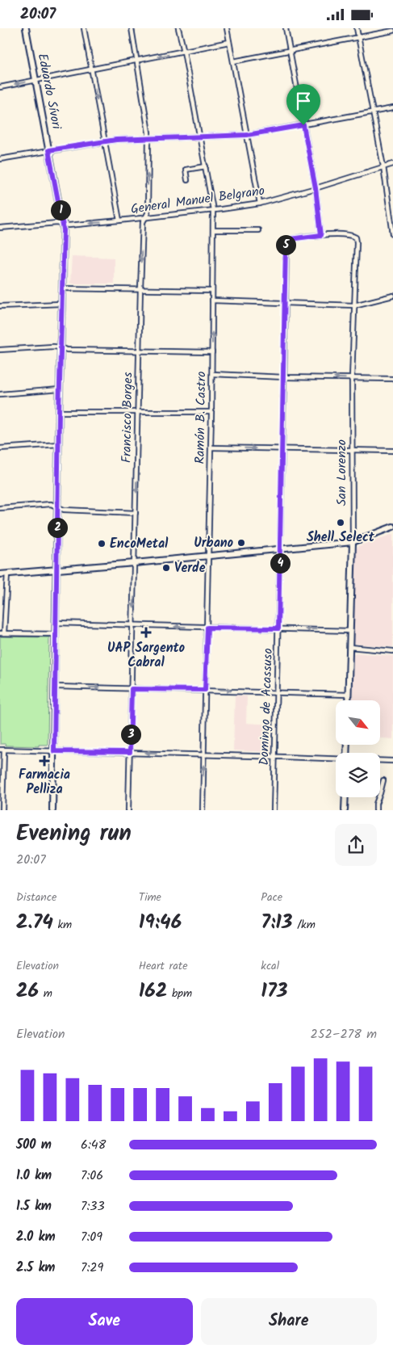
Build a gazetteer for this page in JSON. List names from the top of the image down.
{
  "streets": {
    "street": [
      "Eduardo Sívori",
      "General Manuel Belgrano",
      "Francisco Borges",
      "Ramón B. Castro",
      "San Lorenzo",
      "Domingo de Acassuso"
    ]
  },
  "crossings": [
    ["Eduardo Sívori", "General Manuel Belgrano"],
    ["General Manuel Belgrano", "Francisco Borges"],
    ["General Manuel Belgrano", "Ramón B. Castro"],
    ["San Lorenzo", "Domingo de Acassuso"]
  ],
  "places": {
    "other": [
      "Shell Select",
      "Urbano",
      "EncoMetal",
      "Verde"
    ],
    "health": ["UAP Sargento Cabral", "Farmacia Pelliza"]
  },
  "north": "bottom right",
  "page": {
    "status": "20:07",
    "pins": [
      "1",
      "5",
      "2",
      "4",
      "3"
    ],
    "heading": ["Evening run", "20:07"],
    "stats": [
      ["Distance", "2.74 km"],
      ["Time", "19:46"],
      ["Pace", "7:13 /km"],
      ["Elevation", "26 m"],
      ["Heart rate", "162 bpm"],
      ["kcal", "173"]
    ],
    "chart": ["Elevation", "252–278 m"],
    "list": [
      {
        "name": "500 m",
        "note": "6:48"
      },
      {
        "name": "1.0 km",
        "note": "7:06"
      },
      {
        "name": "1.5 km",
        "note": "7:33"
      },
      {
        "name": "2.0 km",
        "note": "7:09"
      },
      {
        "name": "2.5 km",
        "note": "7:29"
      }
    ],
    "buttons": ["Save", "Share"]
  }
}
